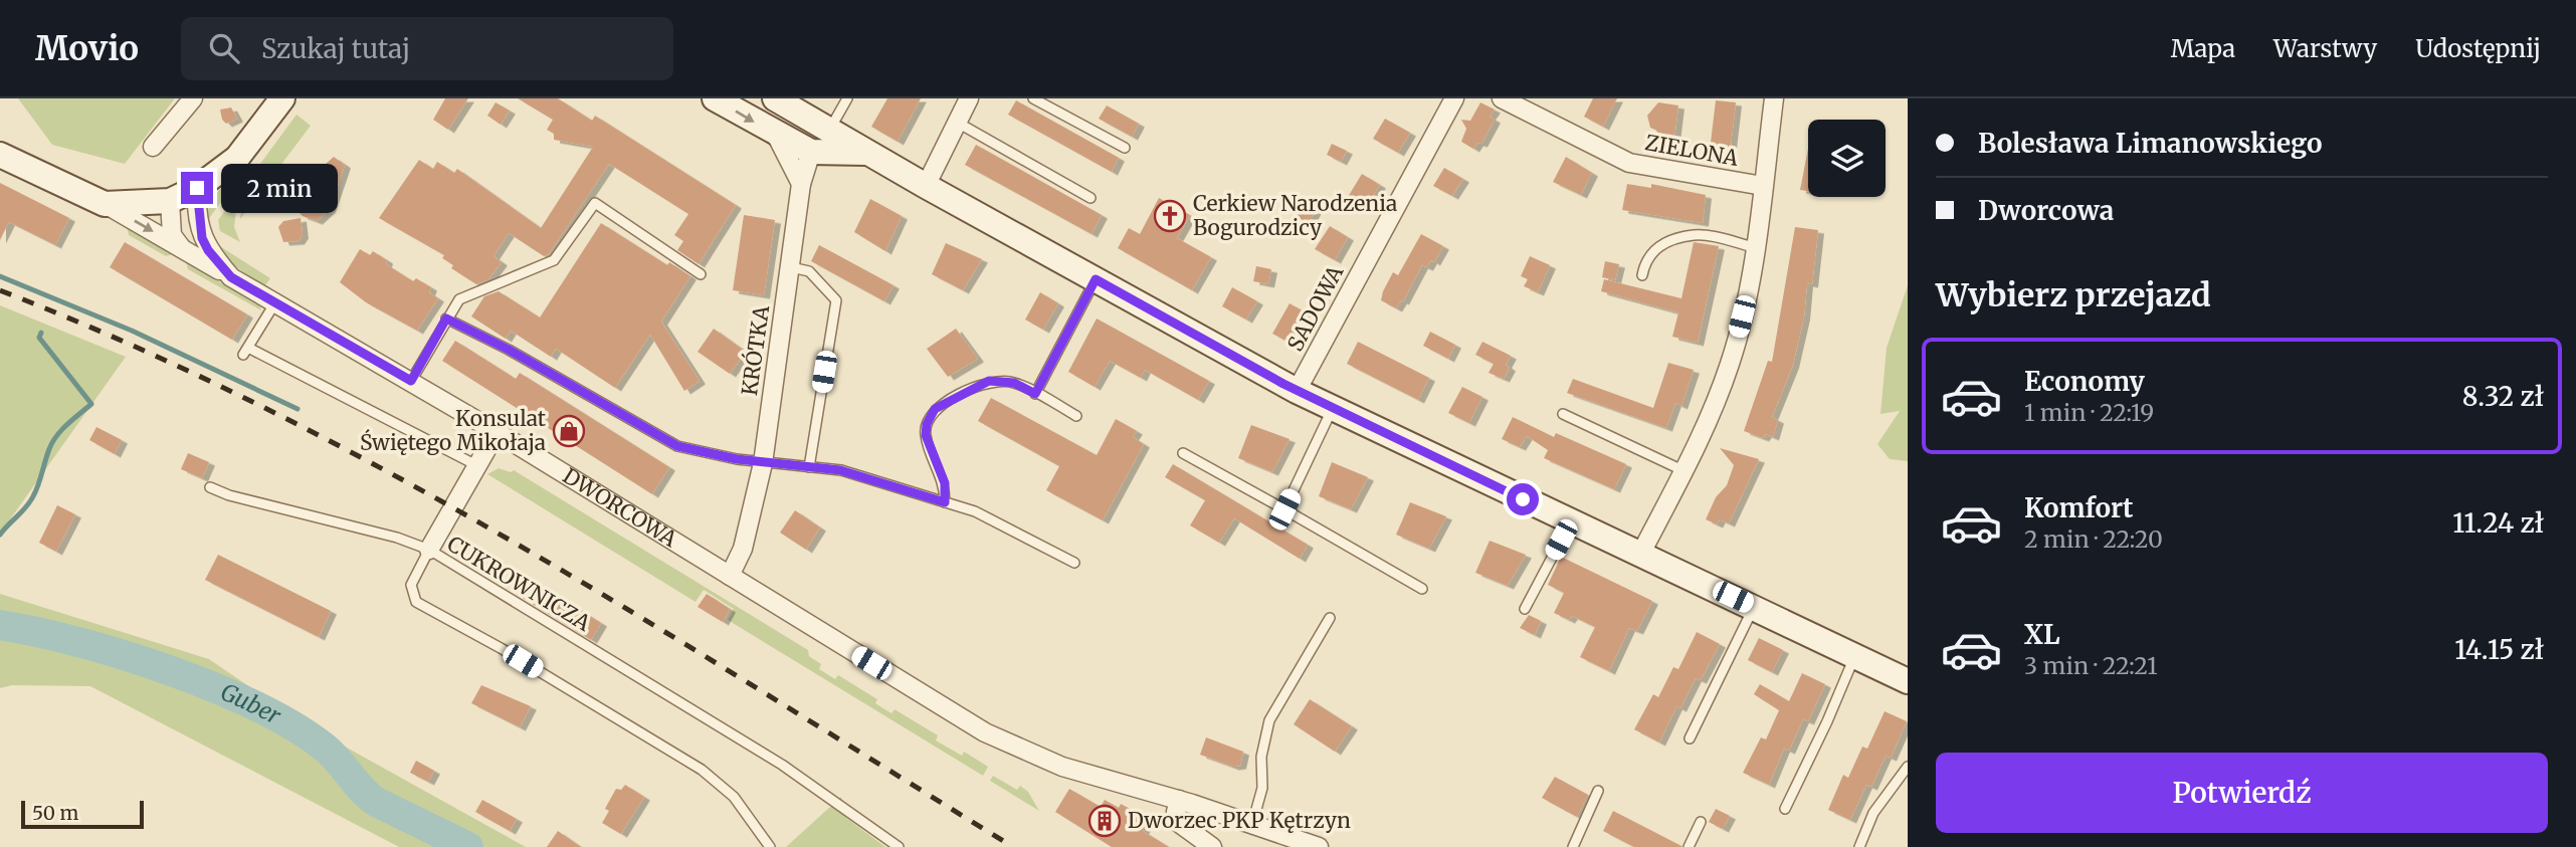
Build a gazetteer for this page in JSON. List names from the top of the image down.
{
  "streets": {
    "street": [
      "ZIELONA",
      "SADOWA",
      "KRÓTKA",
      "DWORCOWA"
    ],
    "lane": ["CUKROWNICZA"]
  },
  "crossings": [
    ["KRÓTKA", "DWORCOWA"]
  ],
  "water": ["Guber"],
  "places": {
    "church": ["Cerkiew Narodzenia Bogurodzicy"],
    "shop": ["Konsulat Świętego Mikołaja"],
    "building": ["Dworzec PKP Kętrzyn"]
  },
  "scale_bar": "50 m",
  "page": {
    "header": "Movio",
    "search": "Szukaj tutaj",
    "nav": ["Mapa", "Warstwy", "Udostępnij"],
    "banner": ["Bolesława Limanowskiego", "Dworcowa"],
    "bubble": "2 min",
    "heading": "Wybierz przejazd",
    "list": [
      {
        "name": "Economy",
        "note": "1 min · 22:19",
        "value": "8.32 zł"
      },
      {
        "name": "Komfort",
        "note": "2 min · 22:20",
        "value": "11.24 zł"
      },
      {
        "name": "XL",
        "note": "3 min · 22:21",
        "value": "14.15 zł"
      }
    ],
    "buttons": "Potwierdź",
    "scale": "50 m"
  }
}
